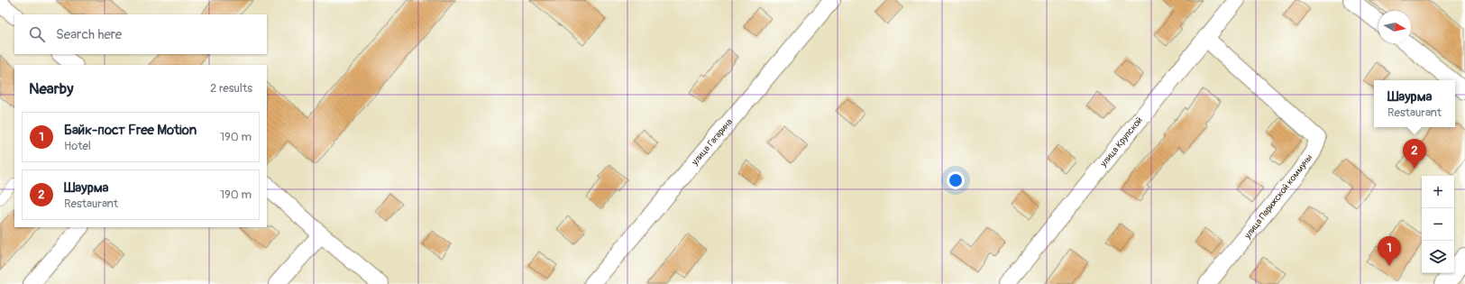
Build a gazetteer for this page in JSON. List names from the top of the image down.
{
  "streets": {
    "street": ["улица Крупской", "улица Гагарина", "улица Парижской коммуны"]
  },
  "crossings": [
    ["улица Крупской", "улица Парижской коммуны"]
  ],
  "north": "right",
  "page": {
    "search": "Search here",
    "heading": ["Nearby", "2 results"],
    "popup": ["Шаурма", "Restaurant"],
    "list": [
      {
        "mark": "1",
        "name": "Байк-пост Free Motion",
        "note": "Hotel",
        "value": "190 m"
      },
      {
        "mark": "2",
        "name": "Шаурма",
        "note": "Restaurant",
        "value": "190 m"
      }
    ],
    "pins": ["2", "1"],
    "map_buttons": ["+", "−"]
  }
}
